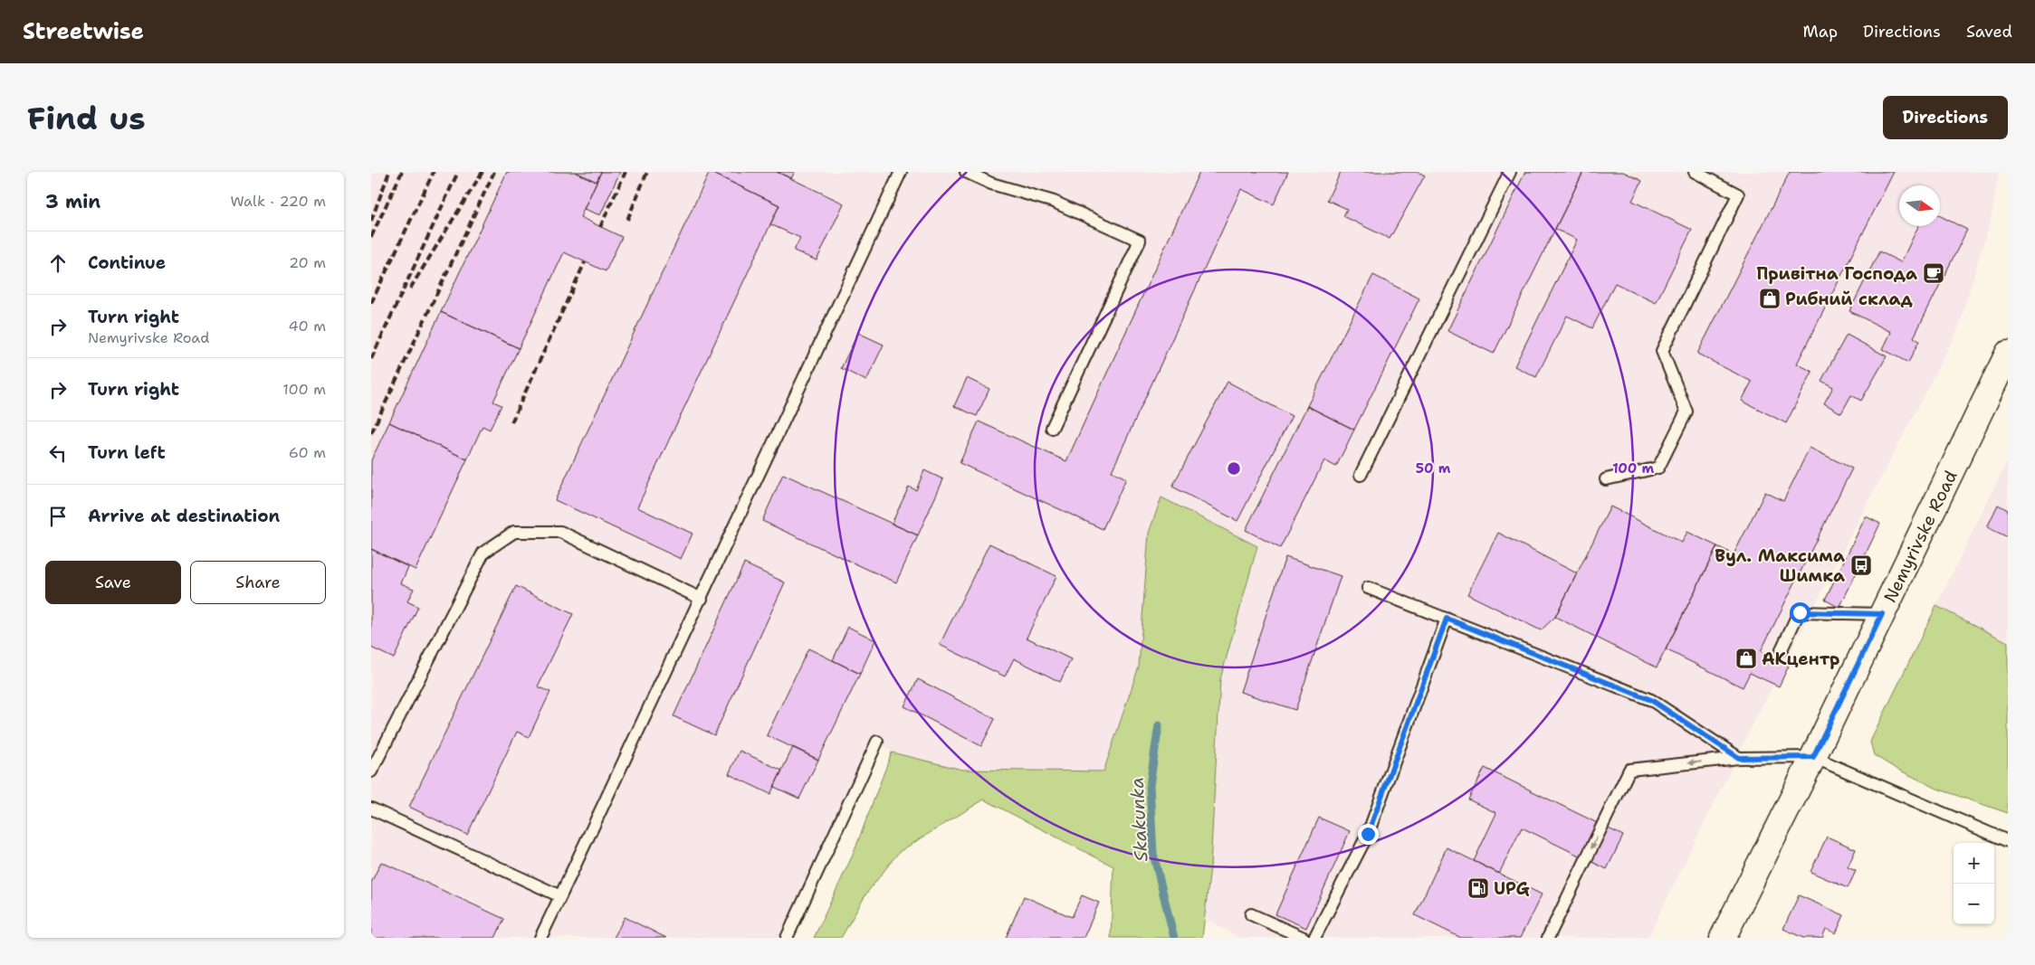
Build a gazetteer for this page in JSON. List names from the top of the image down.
{
  "streets": {
    "main road": ["Nemyrivske Road"]
  },
  "water": ["Skakunka"],
  "places": {
    "cafe": ["Привітна Господа"],
    "shop": ["Рибний склад", "АКцентр"],
    "bus stop": ["Вул. Максима Шимка"],
    "fuel station": ["UPG"]
  },
  "north": "right",
  "page": {
    "header": "Streetwise",
    "nav": ["Map", "Directions", "Saved"],
    "buttons": [
      "Directions",
      ["Save", "Share"]
    ],
    "title": "Find us",
    "heading": ["3 min", "Walk · 220 m"],
    "list": [
      ["Continue", "20 m"],
      ["Turn right", "Nemyrivske Road", "40 m"],
      ["Turn right", "100 m"],
      ["Turn left", "60 m"],
      "Arrive at destination"
    ],
    "map_buttons": ["+", "−"]
  },
  "rings": ["50 m", "100 m"]
}
